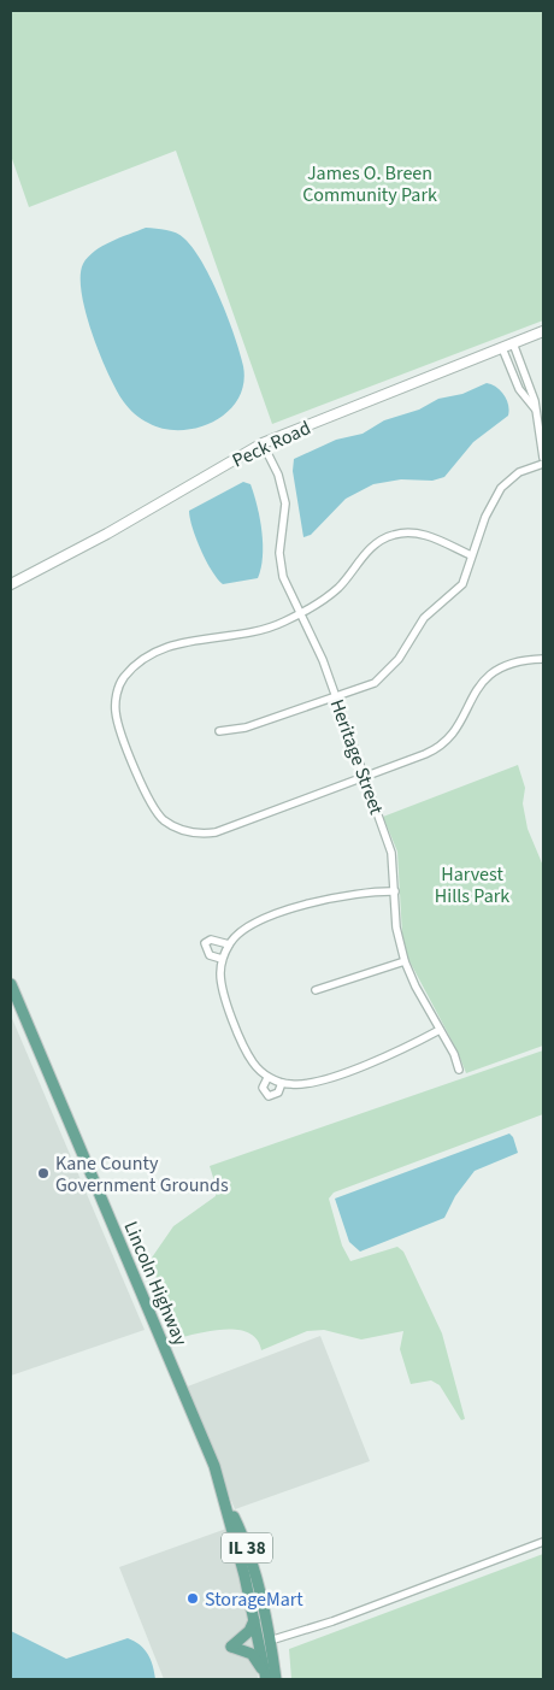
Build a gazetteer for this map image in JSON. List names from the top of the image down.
{
  "streets": {
    "main road": ["Lincoln Highway", "IL 38"],
    "street": ["Peck Road", "Heritage Street"]
  },
  "crossings": [
    ["Peck Road", "Heritage Street"]
  ],
  "parks": ["James O. Breen Community Park", "Harvest Hills Park"],
  "places": ["Kane County Government Grounds", "StorageMart"]
}
